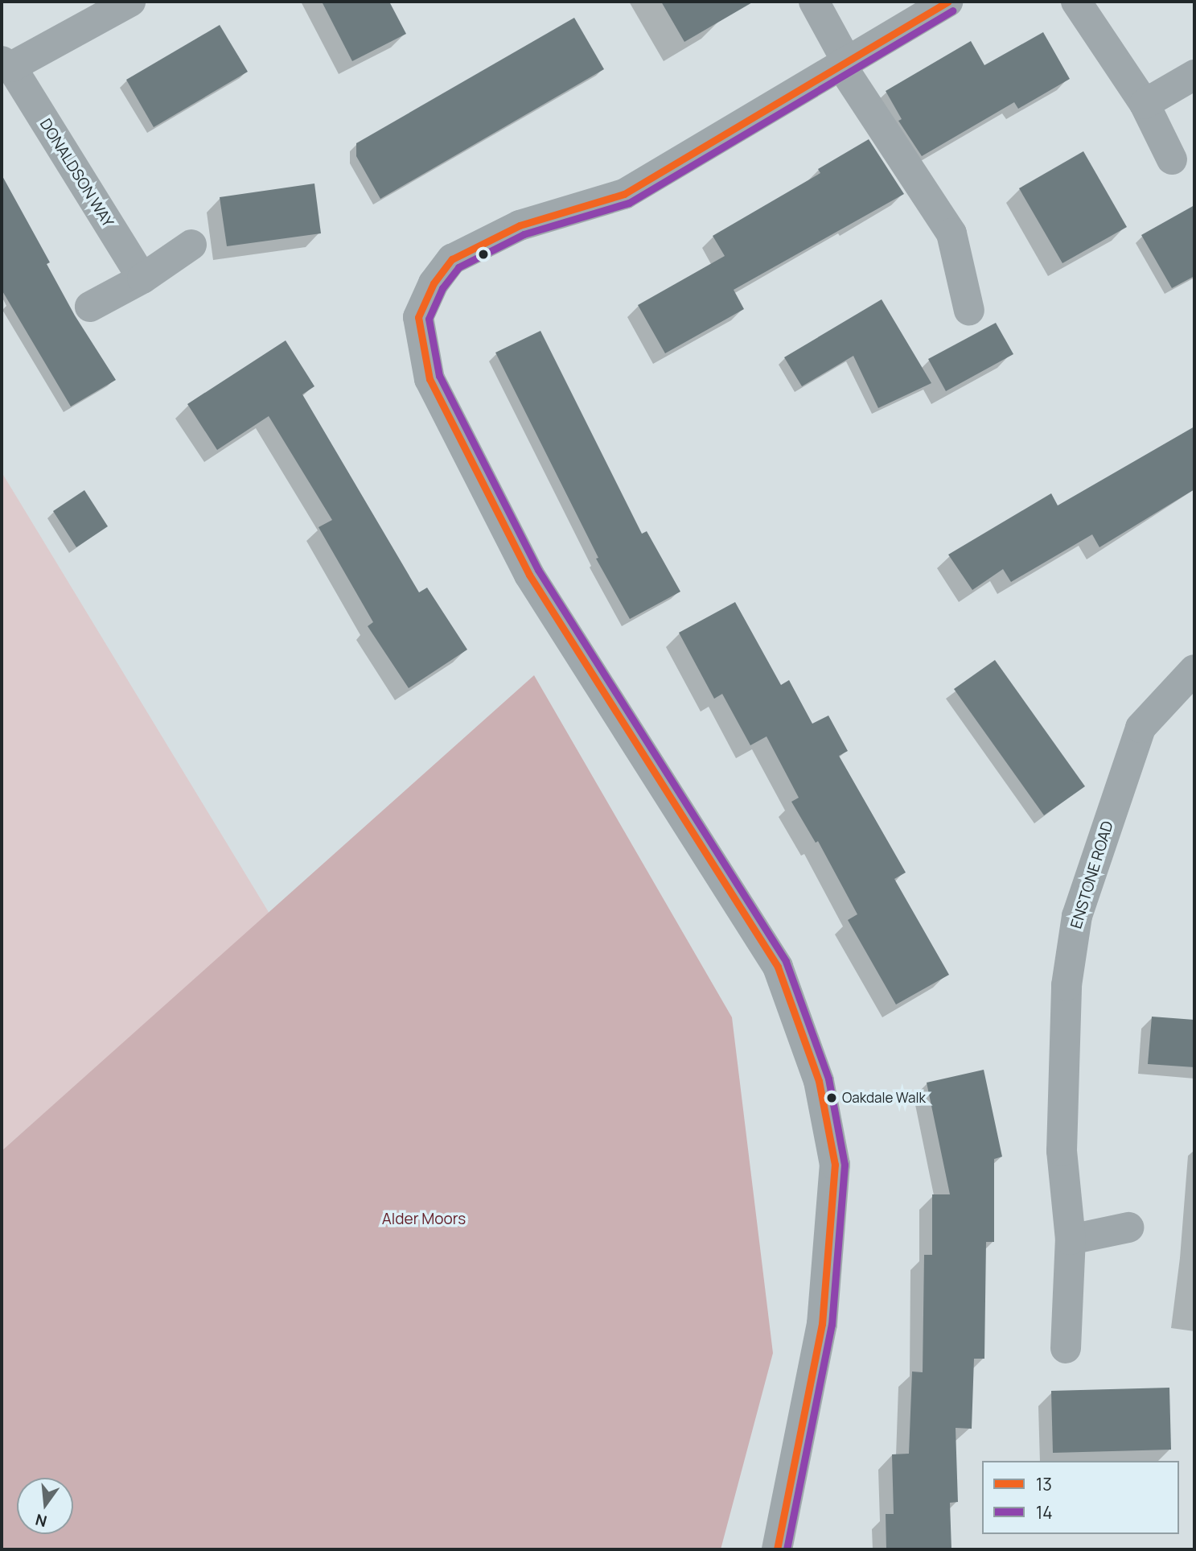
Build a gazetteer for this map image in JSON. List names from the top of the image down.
{
  "streets": {
    "street": ["DONALDSON WAY", "ENSTONE ROAD"]
  },
  "parks": ["Alder Moors"],
  "places": ["Oakdale Walk"],
  "lines": ["transit line 13", "transit line 14"],
  "legend": ["13", "14"],
  "north": "bottom"
}
